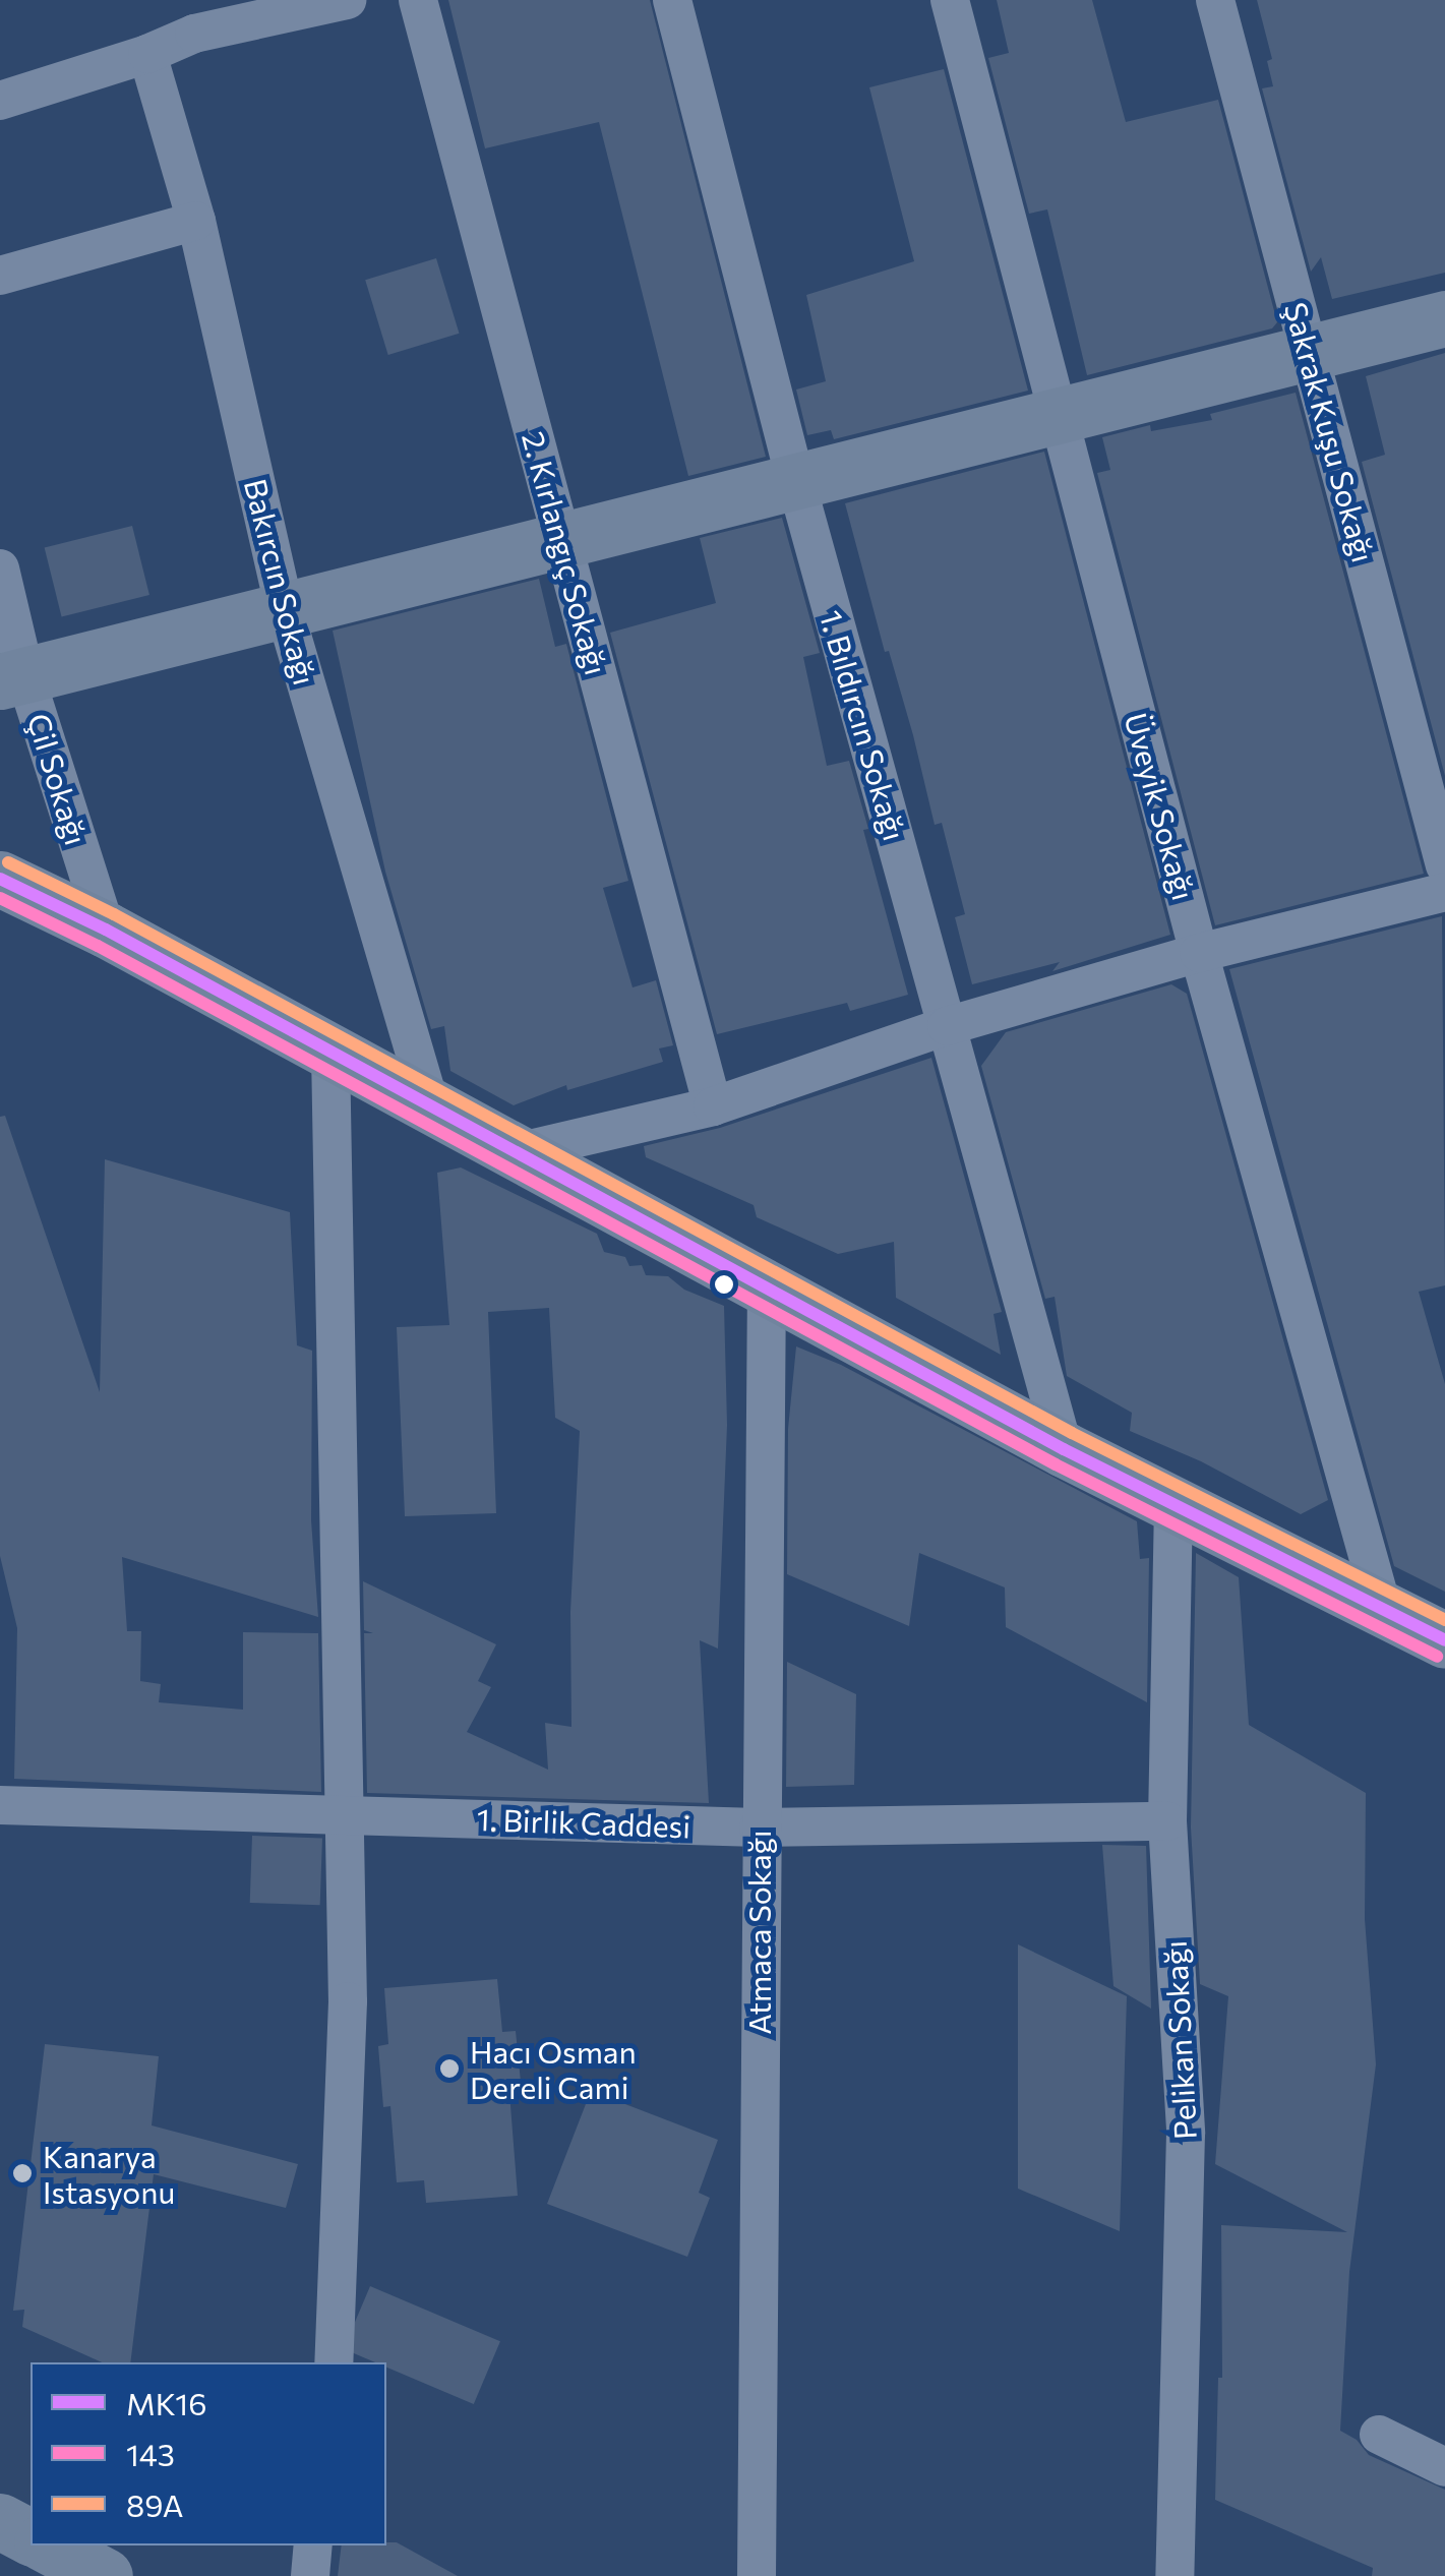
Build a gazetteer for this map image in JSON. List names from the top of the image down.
{
  "streets": {
    "street": [
      "Şakrak Kuşu Sokağı",
      "2. Kırlangıç Sokağı",
      "Bakırcın Sokağı",
      "1. Bıldırcın Sokağı",
      "Çil Sokağı",
      "Üveyik Sokağı",
      "1. Birlik Caddesi",
      "Atmaca Sokağı",
      "Pelikan Sokağı"
    ]
  },
  "crossings": [
    ["1. Birlik Caddesi", "Atmaca Sokağı"],
    ["1. Birlik Caddesi", "Pelikan Sokağı"]
  ],
  "places": ["Hacı Osman Dereli Cami", "Kanarya Istasyonu"],
  "lines": ["transit line 89A", "transit line MK16", "transit line 143"],
  "legend": ["MK16", "143", "89A"]
}
